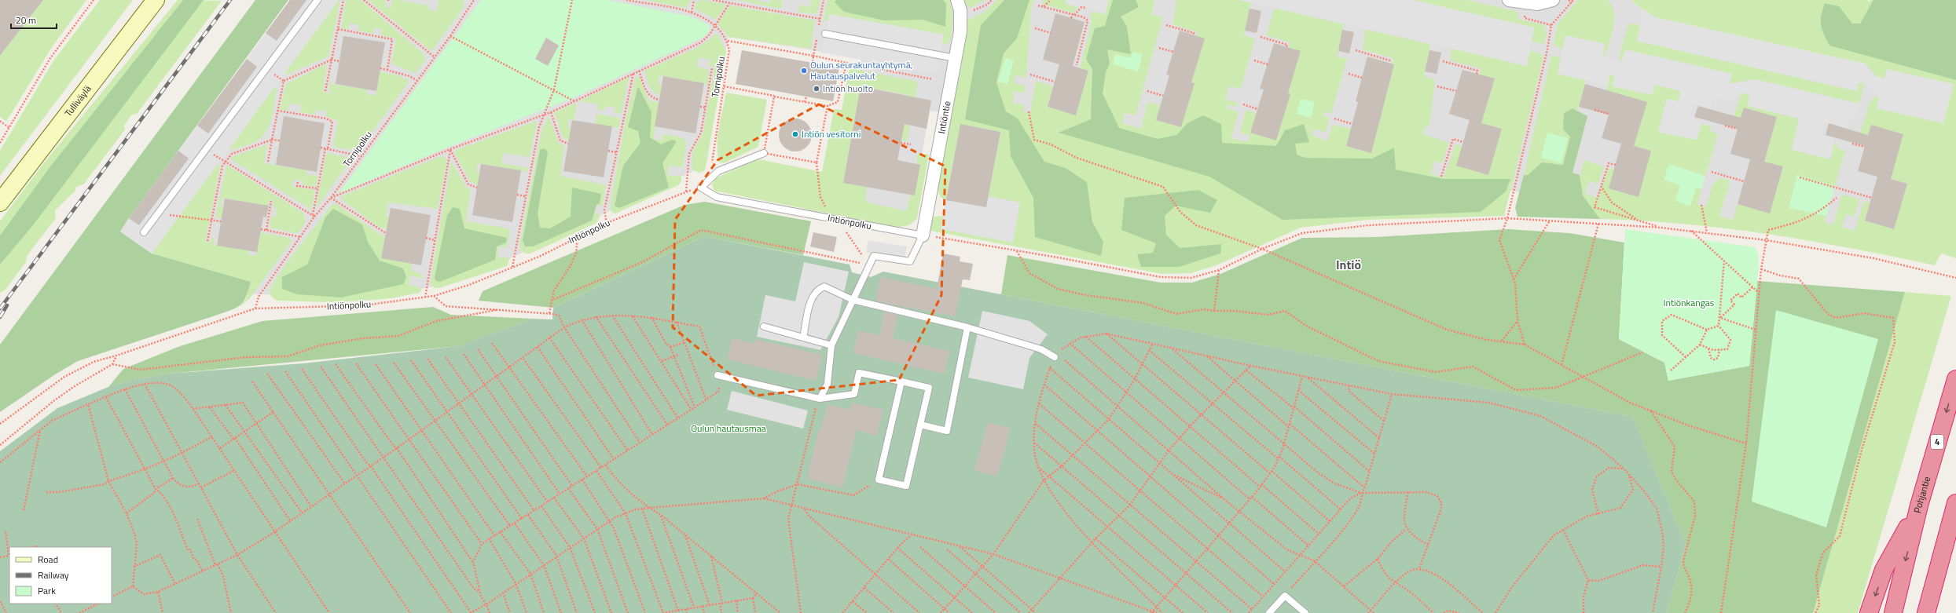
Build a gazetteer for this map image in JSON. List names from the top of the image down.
{
  "streets": {
    "highway": ["4", "Pohjantie"],
    "main road": ["Tulliväylä"],
    "street": ["Intiöntie"],
    "lane": ["Intiönpolku"],
    "path": ["Tornipolku"]
  },
  "crossings": [
    ["Tornipolku", "Intiönpolku"],
    ["Intiöntie", "Intiönpolku"]
  ],
  "districts": ["Intiö"],
  "parks": ["Intiönkangas", "Oulun hautausmaa"],
  "places": ["Oulun seurakuntayhtymä, Hautauspalvelut", "Intiön huolto", "Intiön vesitorni"],
  "legend": ["Road", "Railway", "Park"],
  "scale_bar": "20 m"
}
